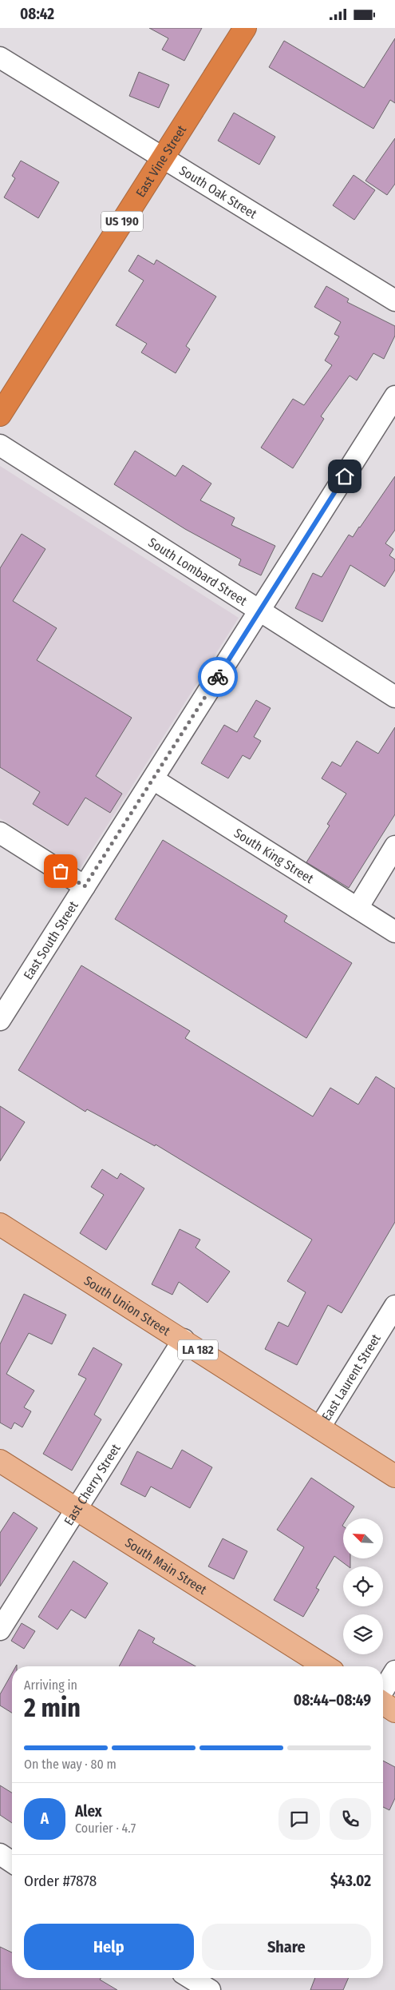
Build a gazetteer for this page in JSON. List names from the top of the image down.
{
  "streets": {
    "highway": ["East Vine Street", "US 190"],
    "main road": ["South Union Street", "LA 182", "South Main Street"],
    "street": [
      "South Oak Street",
      "South Lombard Street",
      "South King Street",
      "East South Street",
      "East Laurent Street",
      "East Cherry Street"
    ]
  },
  "crossings": [
    ["East Vine Street", "South Oak Street"],
    ["South Lombard Street", "East South Street"],
    ["South King Street", "East South Street"],
    ["South Union Street", "East Laurent Street"],
    ["South Union Street", "East Cherry Street"],
    ["East Cherry Street", "South Main Street"]
  ],
  "north": "top left",
  "page": {
    "status": "08:42",
    "heading": ["2 min", "Arriving in", "08:44–08:49"],
    "panel": [
      "Alex",
      "Courier · 4.7",
      "Order #7878",
      "$43.02"
    ],
    "bar": "On the way · 80 m",
    "round": "A",
    "buttons": ["Help", "Share"]
  }
}
